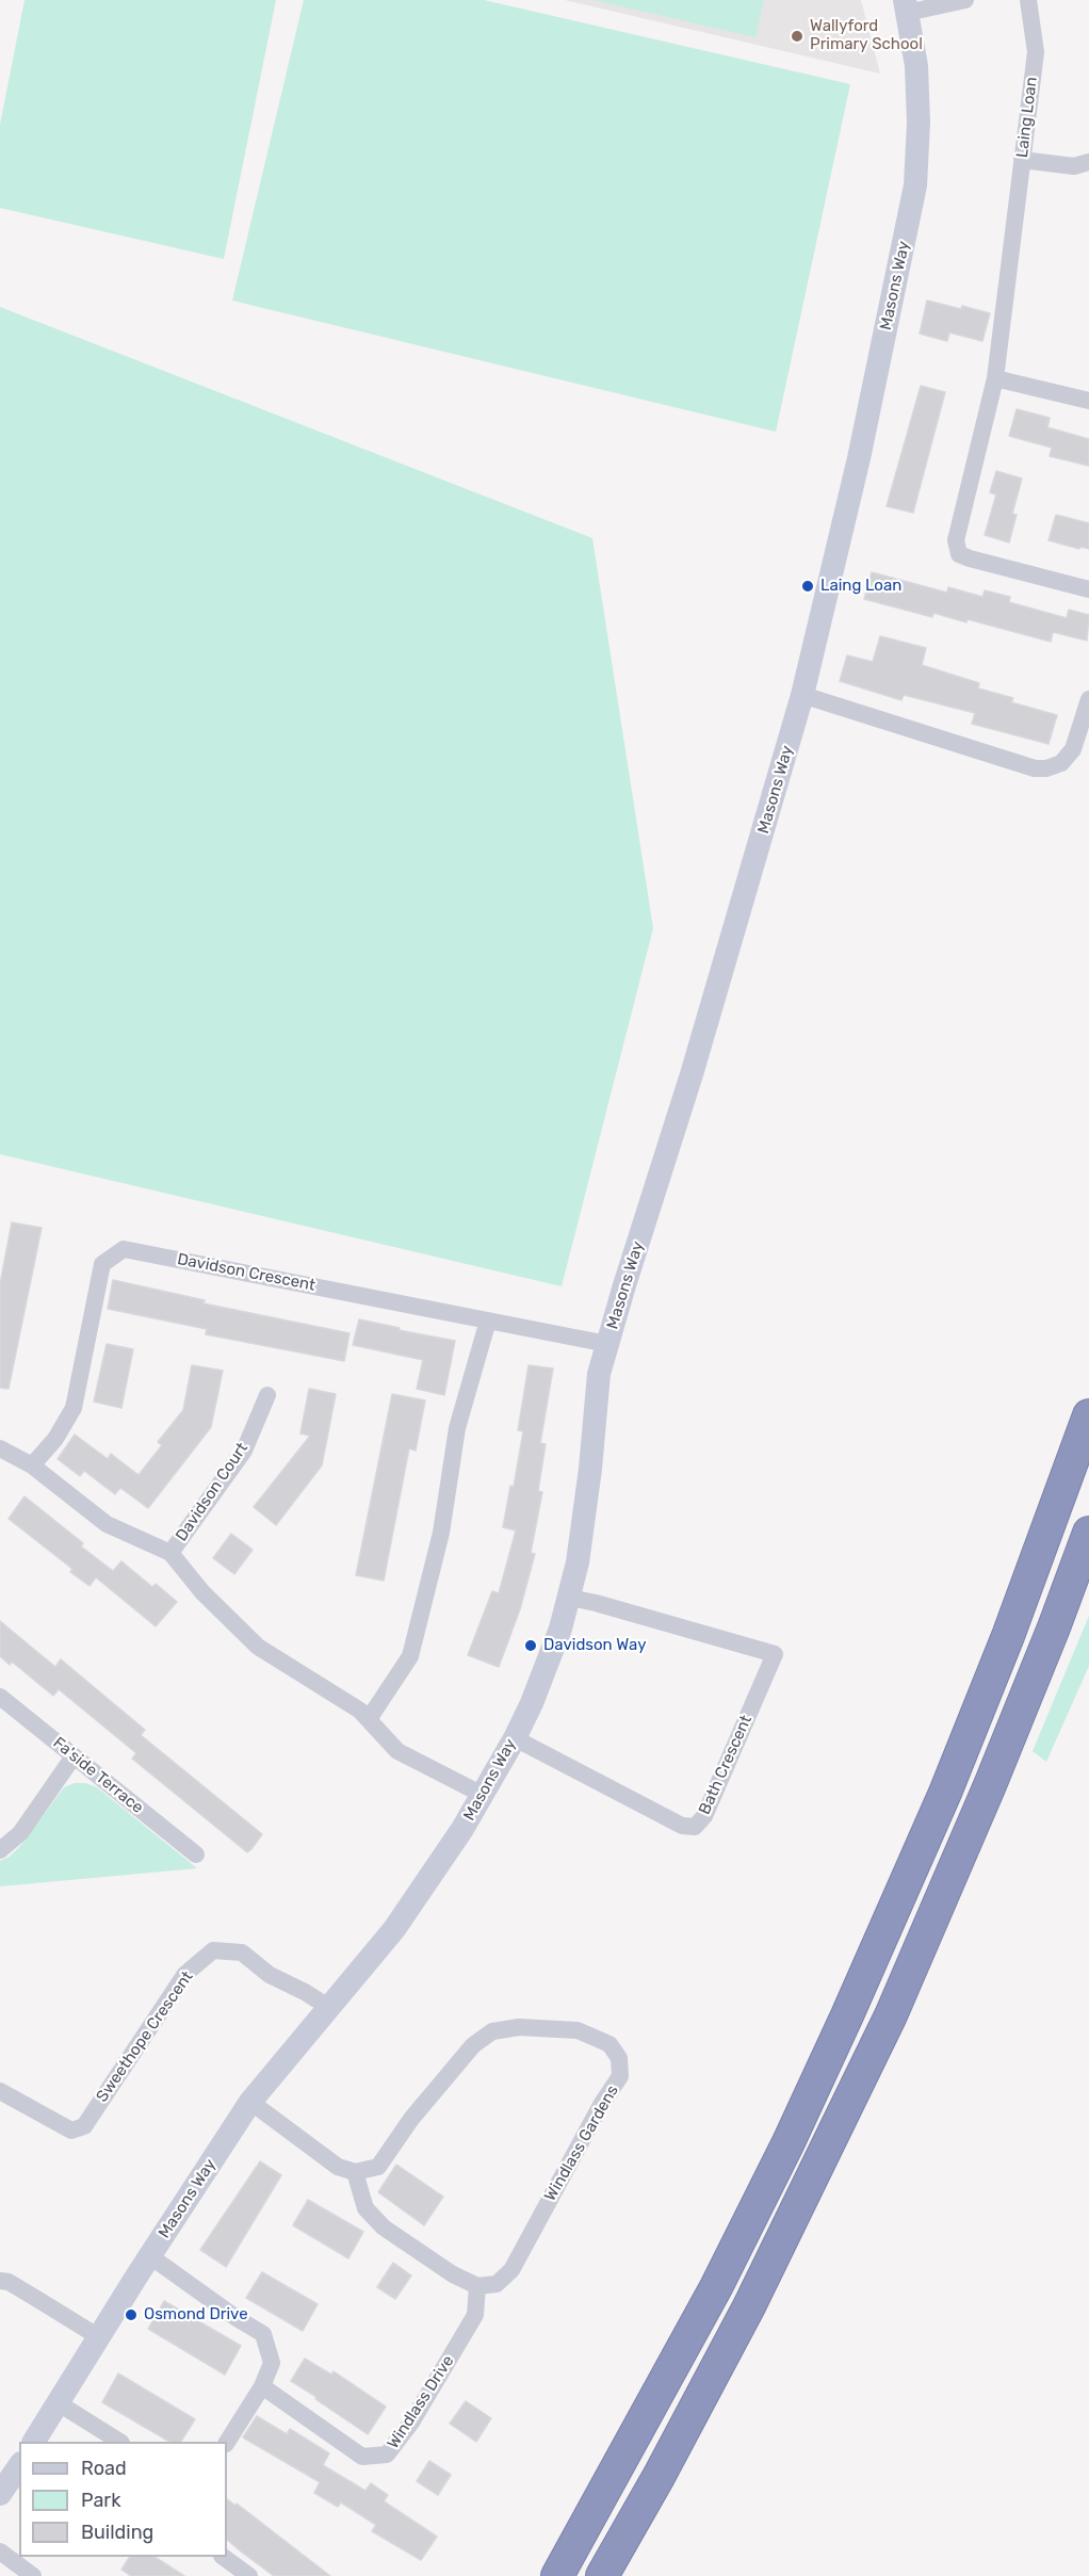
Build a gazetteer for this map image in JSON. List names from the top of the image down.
{
  "streets": {
    "street": [
      "Laing Loan",
      "Masons Way",
      "Davidson Crescent",
      "Davidson Court",
      "Bath Crescent",
      "Fa'side Terrace",
      "Sweethope Crescent",
      "Windlass Gardens",
      "Windlass Drive"
    ]
  },
  "crossings": [
    ["Masons Way", "Davidson Crescent"],
    ["Masons Way", "Bath Crescent"],
    ["Masons Way", "Sweethope Crescent"],
    ["Windlass Gardens", "Windlass Drive"]
  ],
  "places": [
    "Wallyford Primary School",
    "Laing Loan",
    "Davidson Way",
    "Osmond Drive"
  ],
  "legend": ["Road", "Park", "Building"]
}
